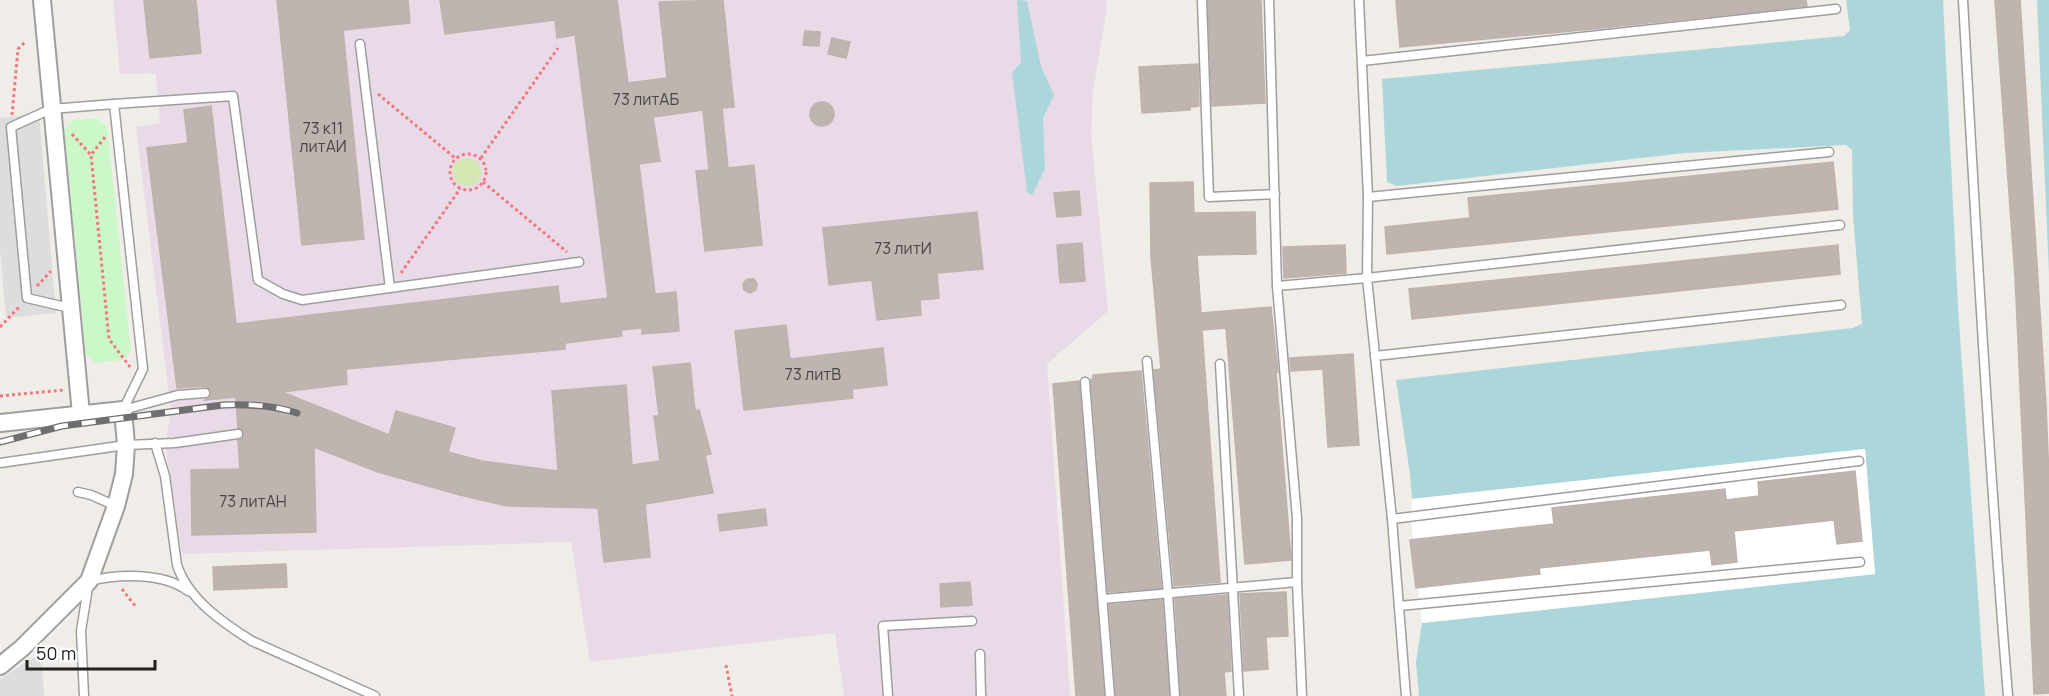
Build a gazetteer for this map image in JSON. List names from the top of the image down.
{
  "house_numbers": [
    "73 литАБ",
    "73 к11 литАИ",
    "73 литИ",
    "73 литВ",
    "73 литАН"
  ],
  "scale_bar": "50 m"
}
